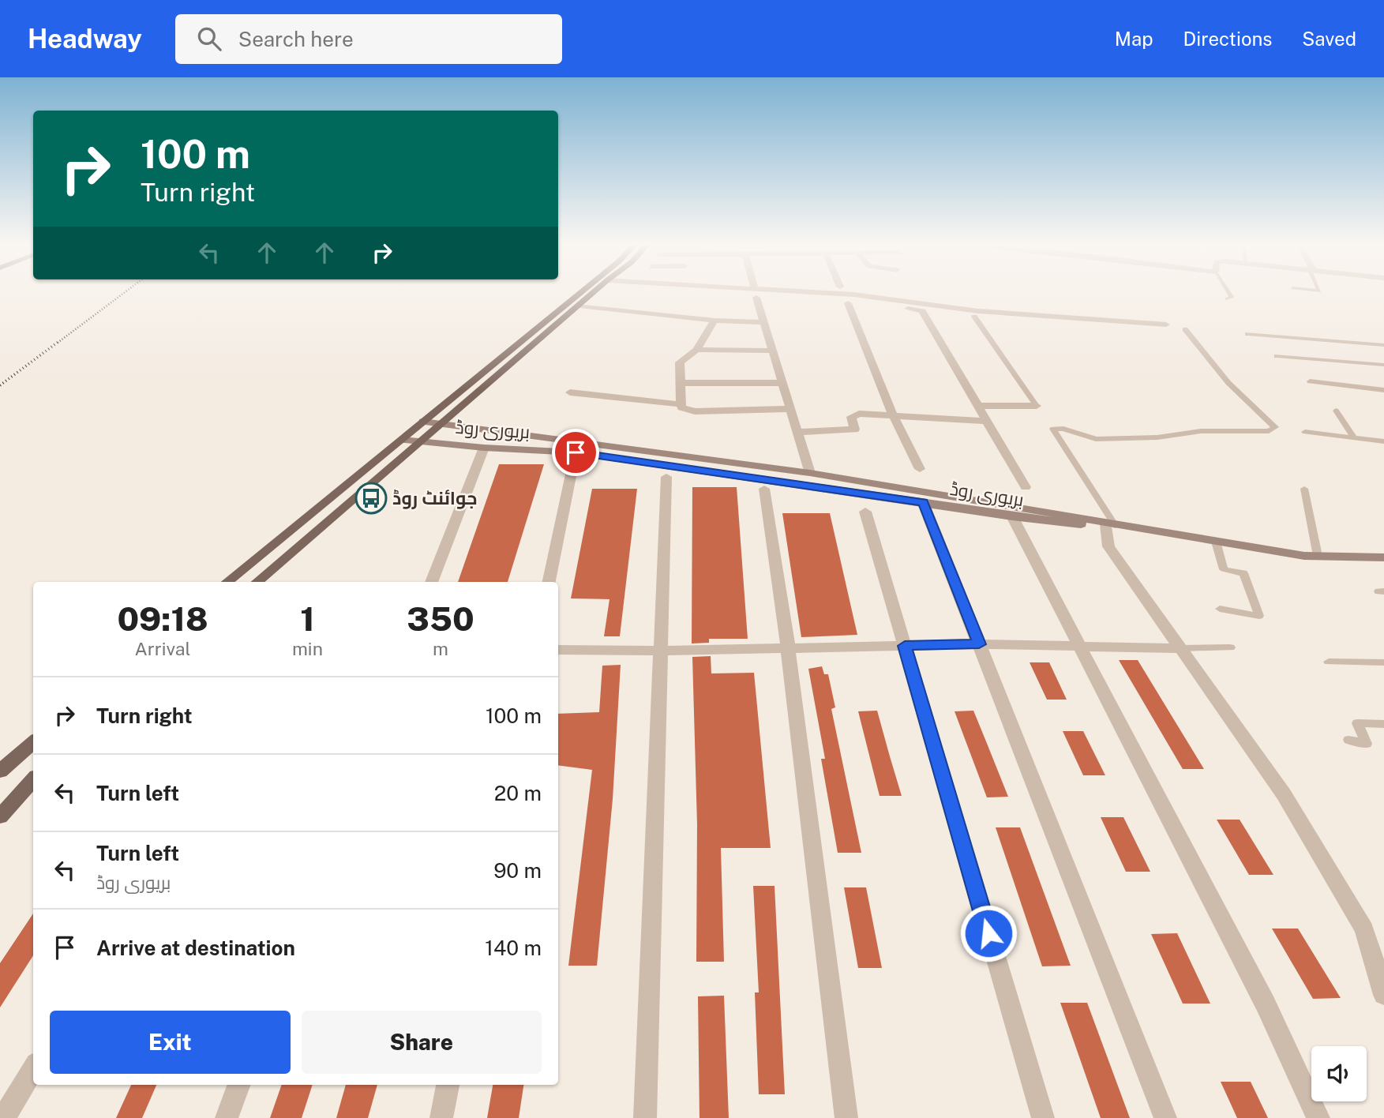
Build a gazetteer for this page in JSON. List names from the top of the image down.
{
  "streets": {
    "main road": ["بریوری روڈ"]
  },
  "places": {
    "bus stop": ["جوائنٹ روڈ"]
  },
  "page": {
    "header": "Headway",
    "search": "Search here",
    "nav": ["Map", "Directions", "Saved"],
    "turn": ["100 m", "Turn right"],
    "eta": [
      "09:18",
      "Arrival",
      "1",
      "min",
      "350",
      "m"
    ],
    "list": [
      {
        "name": "Turn right",
        "value": "100 m"
      },
      {
        "name": "Turn left",
        "value": "20 m"
      },
      {
        "name": "Turn left",
        "note": "بریوری روڈ",
        "value": "90 m"
      },
      {
        "name": "Arrive at destination",
        "value": "140 m"
      }
    ],
    "buttons": ["Exit", "Share"]
  }
}
